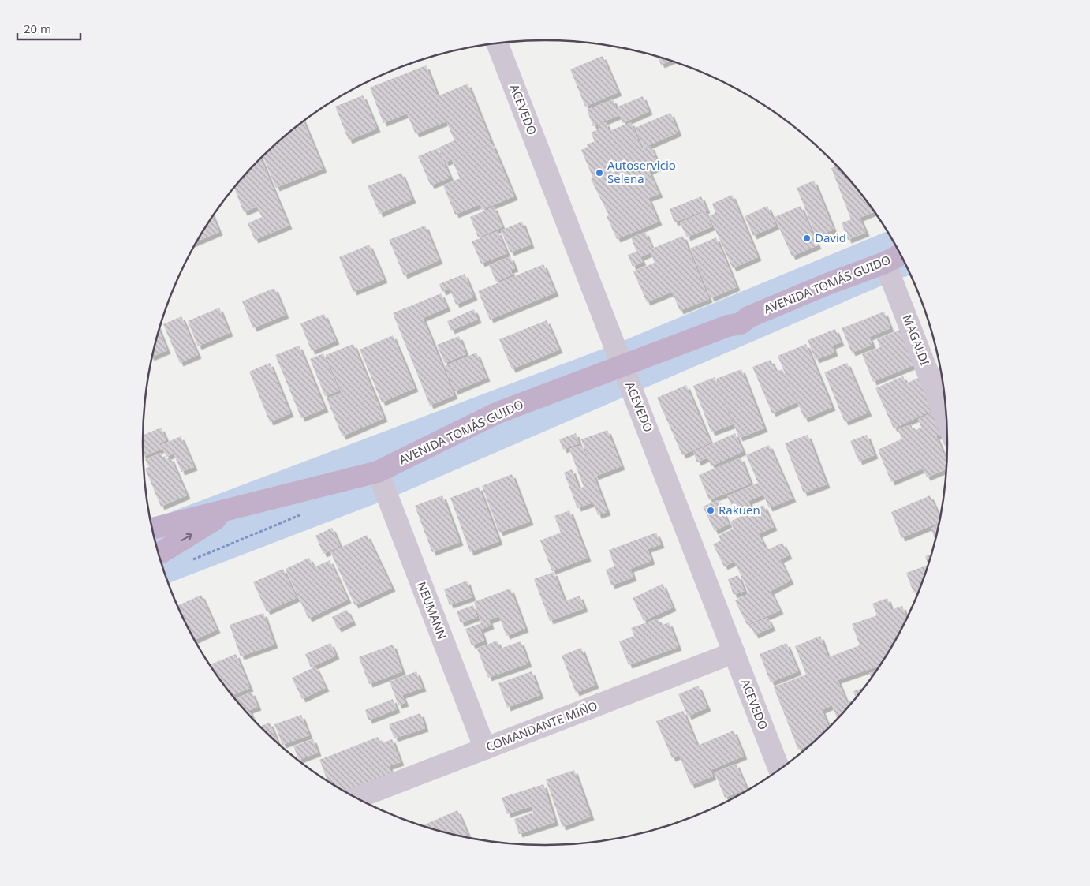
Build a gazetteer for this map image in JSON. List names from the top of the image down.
{
  "streets": {
    "main road": ["AVENIDA TOMÁS GUIDO"],
    "street": [
      "ACEVEDO",
      "MAGALDI",
      "NEUMANN",
      "COMANDANTE MIÑO"
    ]
  },
  "crossings": [
    ["ACEVEDO", "AVENIDA TOMÁS GUIDO"],
    ["ACEVEDO", "COMANDANTE MIÑO"],
    ["AVENIDA TOMÁS GUIDO", "MAGALDI"],
    ["AVENIDA TOMÁS GUIDO", "NEUMANN"],
    ["NEUMANN", "COMANDANTE MIÑO"]
  ],
  "places": ["Autoservicio Selena", "David", "Rakuen"],
  "scale_bar": "20 m"
}
